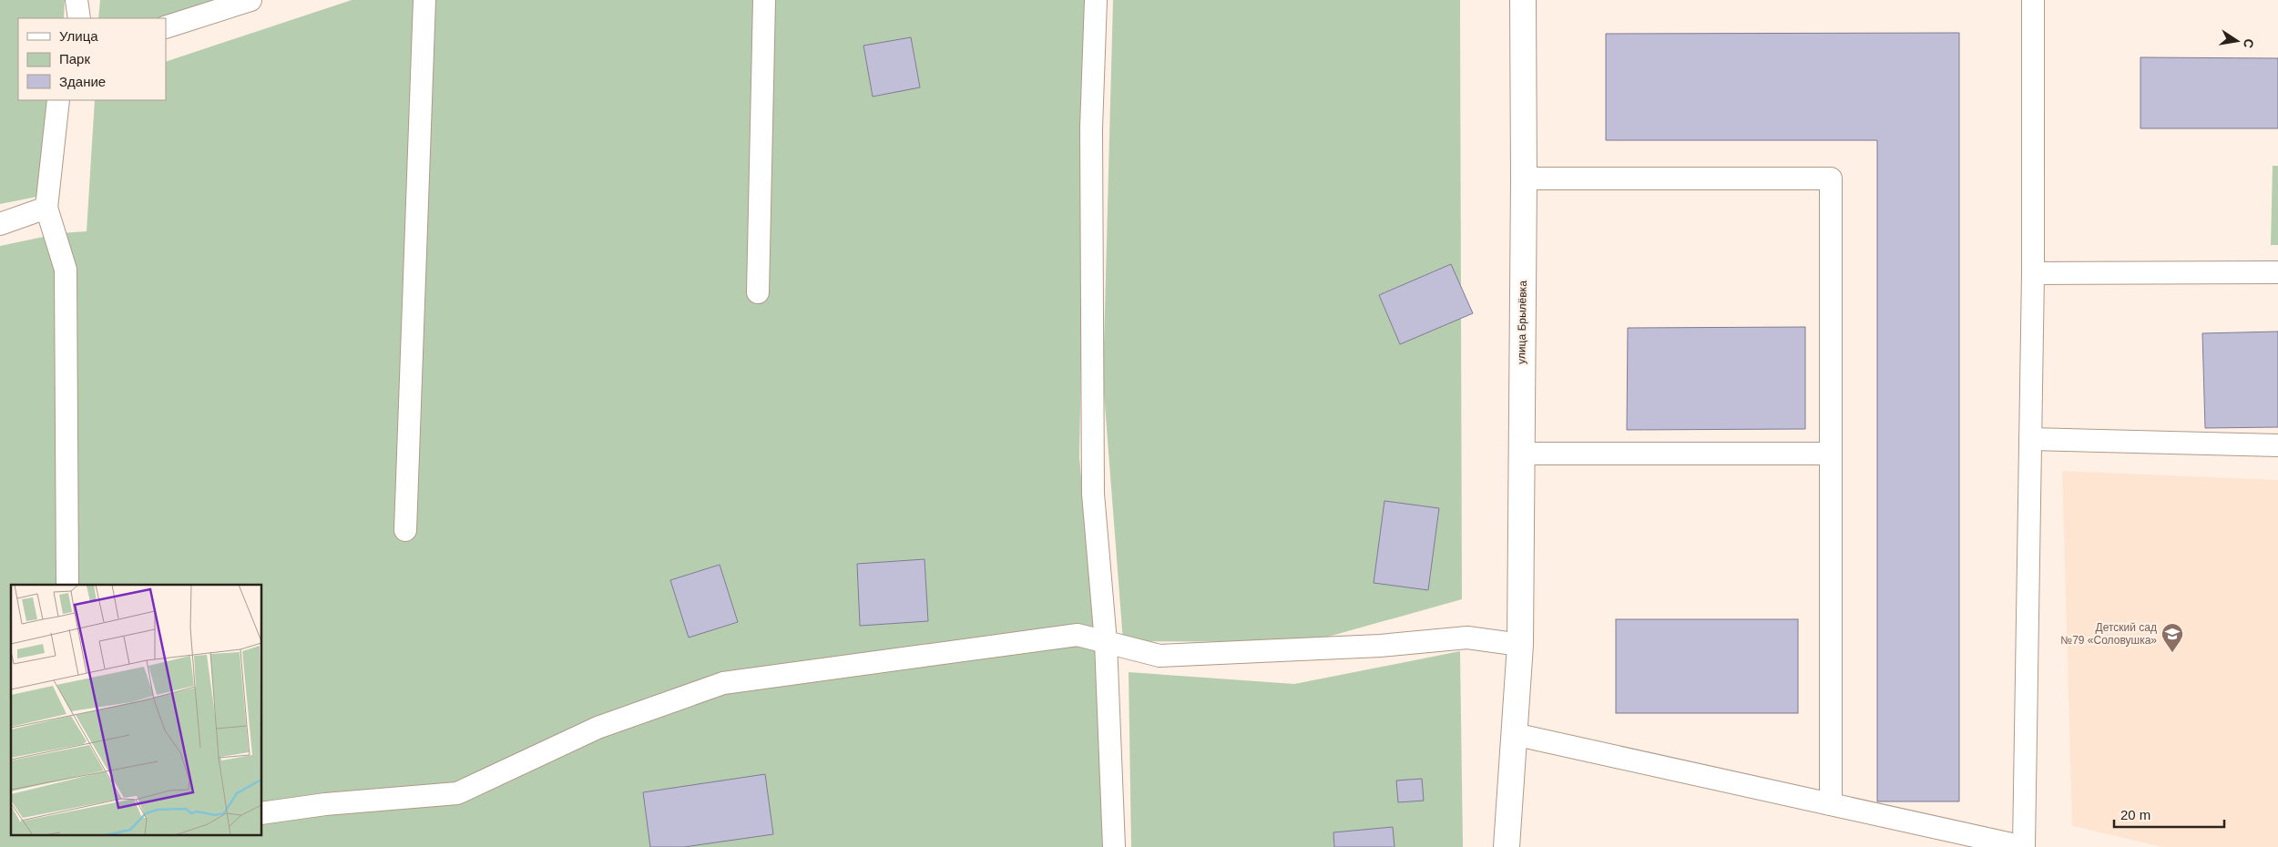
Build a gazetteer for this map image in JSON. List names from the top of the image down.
{
  "streets": {
    "street": ["улица Брылёвка"]
  },
  "places": {
    "school or university": ["Детский сад №79 «Соловушка»"]
  },
  "legend": ["Улица", "Парк", "Здание"],
  "scale_bar": "20 m",
  "north": "right"
}
